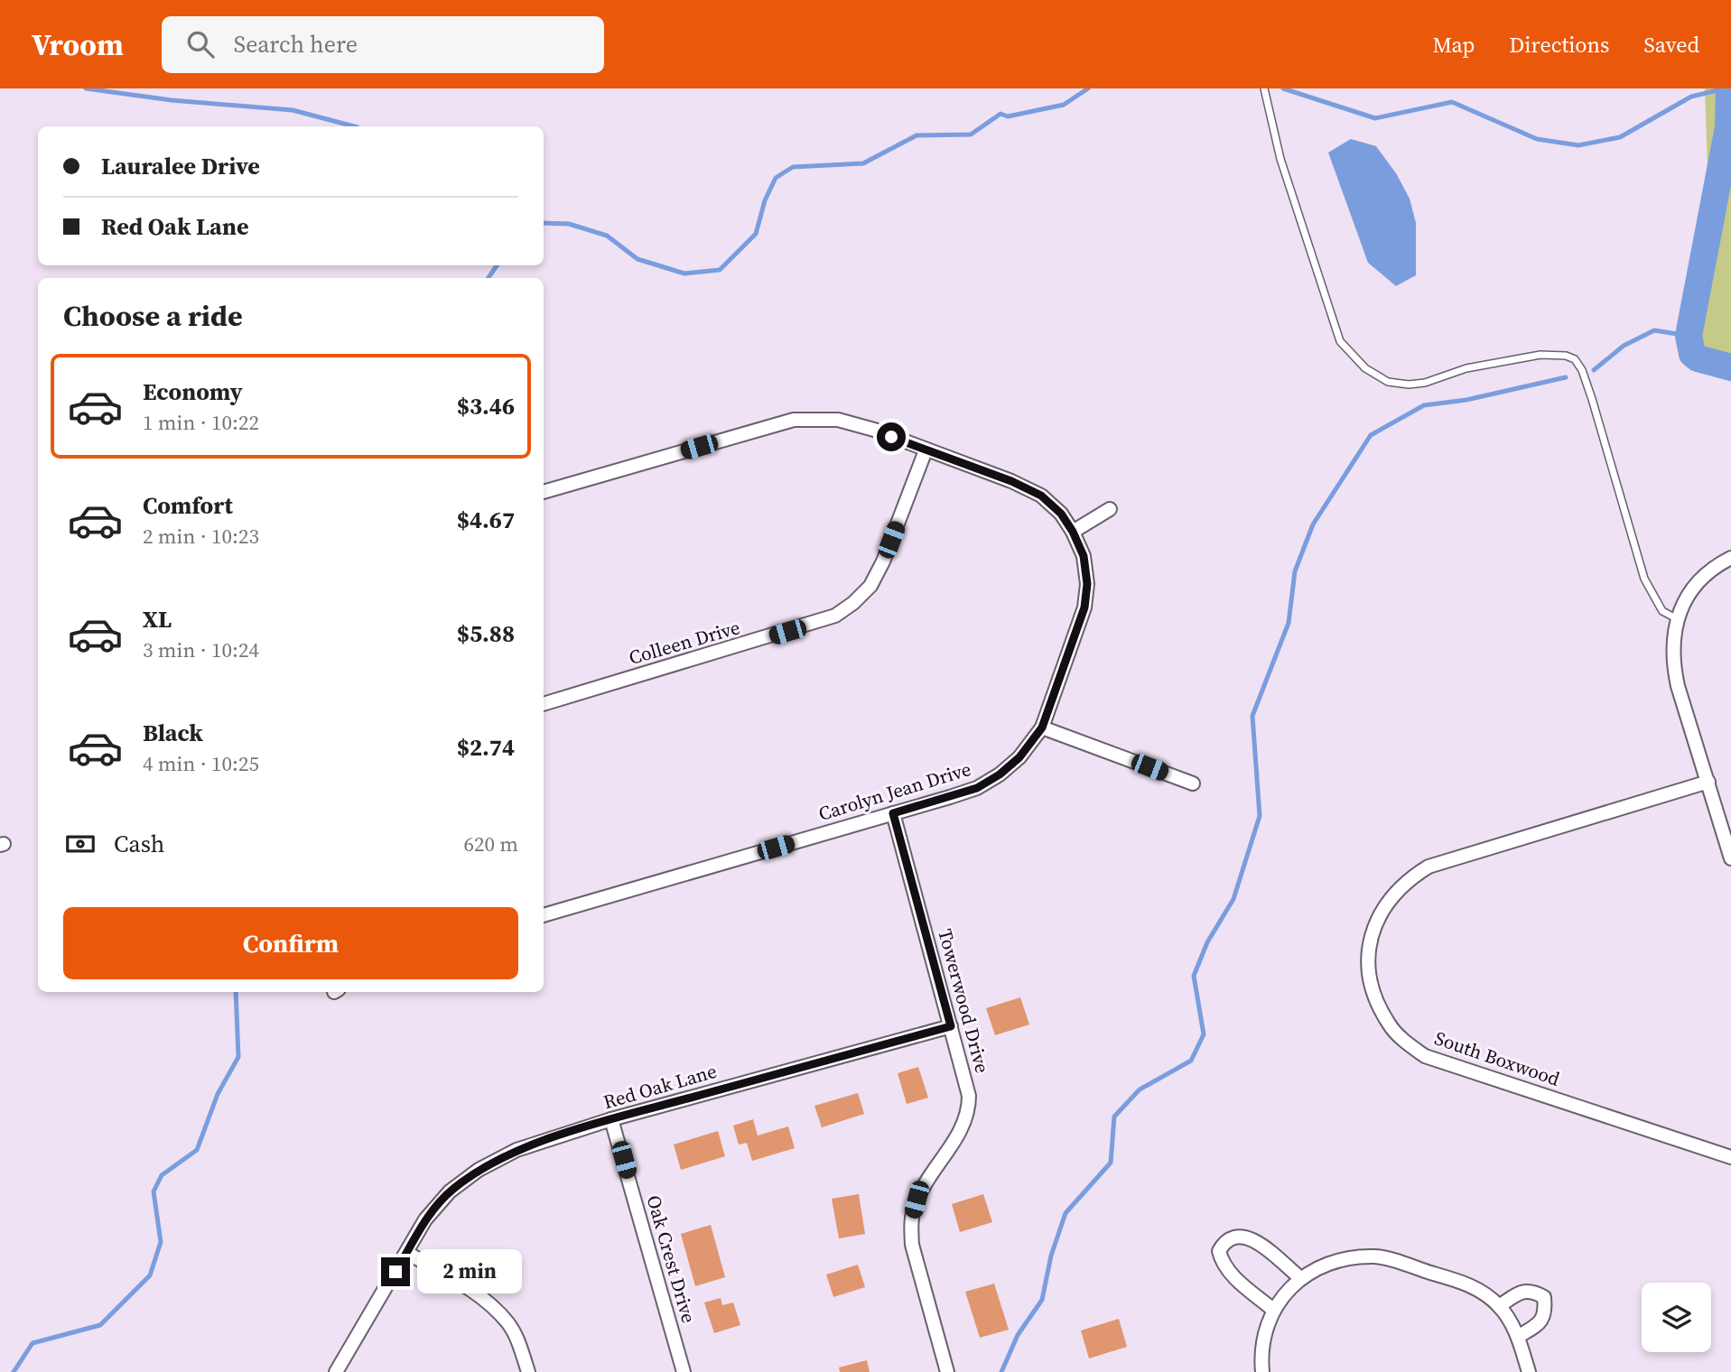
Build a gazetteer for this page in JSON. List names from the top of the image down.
{
  "streets": {
    "street": [
      "Colleen Drive",
      "Carolyn Jean Drive",
      "Towerwood Drive",
      "South Boxwood",
      "Red Oak Lane",
      "Oak Crest Drive"
    ]
  },
  "crossings": [
    ["Colleen Drive", "Carolyn Jean Drive"],
    ["Carolyn Jean Drive", "Towerwood Drive"],
    ["Towerwood Drive", "Red Oak Lane"],
    ["Red Oak Lane", "Oak Crest Drive"]
  ],
  "page": {
    "header": "Vroom",
    "search": "Search here",
    "nav": ["Map", "Directions", "Saved"],
    "banner": ["Lauralee Drive", "Red Oak Lane"],
    "heading": "Choose a ride",
    "list": [
      {
        "name": "Economy",
        "note": "1 min · 10:22",
        "value": "$3.46"
      },
      {
        "name": "Comfort",
        "note": "2 min · 10:23",
        "value": "$4.67"
      },
      {
        "name": "XL",
        "note": "3 min · 10:24",
        "value": "$5.88"
      },
      {
        "name": "Black",
        "note": "4 min · 10:25",
        "value": "$2.74"
      }
    ],
    "pay": ["Cash", "620 m"],
    "buttons": "Confirm",
    "bubble": "2 min"
  }
}
